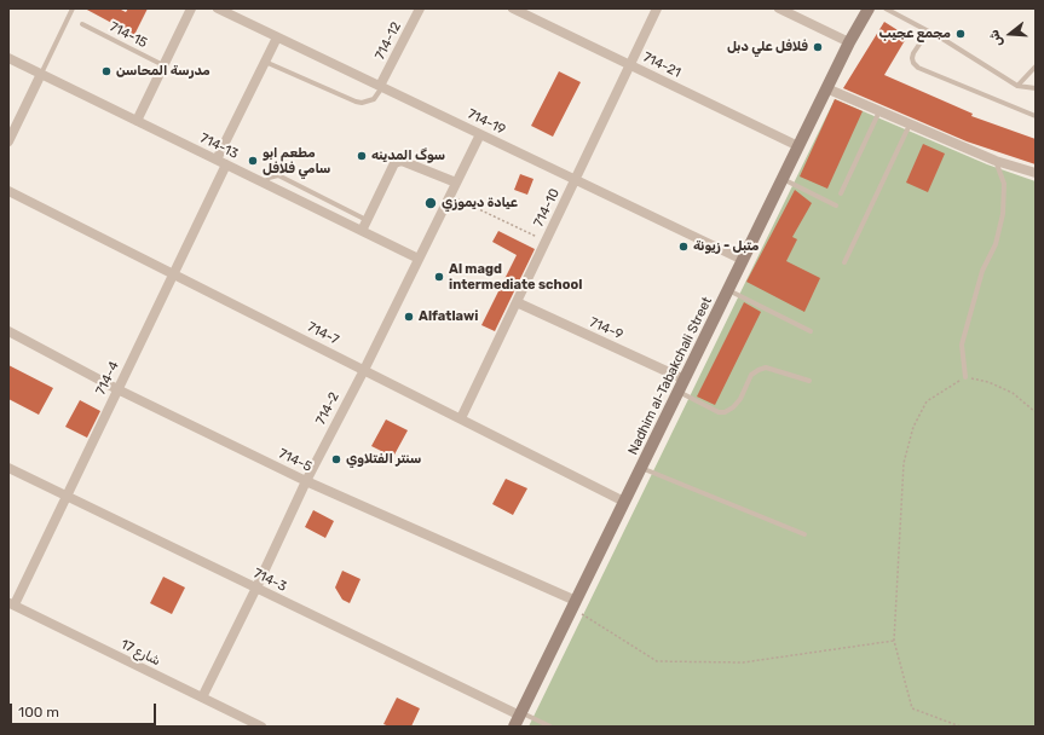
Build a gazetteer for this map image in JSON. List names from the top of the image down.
{
  "streets": {
    "main road": ["Nadhim al-Tabakchali Street"],
    "street": [
      "714-12",
      "714-21",
      "714-19",
      "714-13",
      "714-10",
      "714-9",
      "714-7",
      "714-4",
      "714-2",
      "714-5",
      "714-3",
      "شارع 17"
    ],
    "lane": ["714-15"]
  },
  "crossings": [
    ["714-12", "714-19"],
    ["714-21", "714-10"],
    ["714-21", "Nadhim al-Tabakchali Street"],
    ["714-19", "714-10"],
    ["714-19", "Nadhim al-Tabakchali Street"],
    ["714-19", "714-2"],
    ["714-13", "714-4"],
    ["714-13", "714-2"],
    ["714-10", "714-9"],
    ["714-10", "714-7"],
    ["714-9", "Nadhim al-Tabakchali Street"],
    ["714-7", "Nadhim al-Tabakchali Street"],
    ["714-7", "714-4"],
    ["714-7", "714-2"],
    ["Nadhim al-Tabakchali Street", "714-5"],
    ["Nadhim al-Tabakchali Street", "714-3"],
    ["714-4", "714-5"],
    ["714-4", "714-3"],
    ["714-4", "شارع 17"],
    ["714-2", "714-5"],
    ["714-2", "714-3"],
    ["714-2", "شارع 17"]
  ],
  "places": [
    "مجمع عجيب",
    "فلافل علي دبل",
    "مدرسة المحاسن",
    "سوگ المدينه",
    "مطعم ابو سامي فلافل",
    "عيادة ديموزي",
    "متبل - زيونة",
    "Al magd intermediate school",
    "Alfatlawi",
    "سنتر الفتلاوي"
  ],
  "scale_bar": "100 m",
  "north": "left"
}
